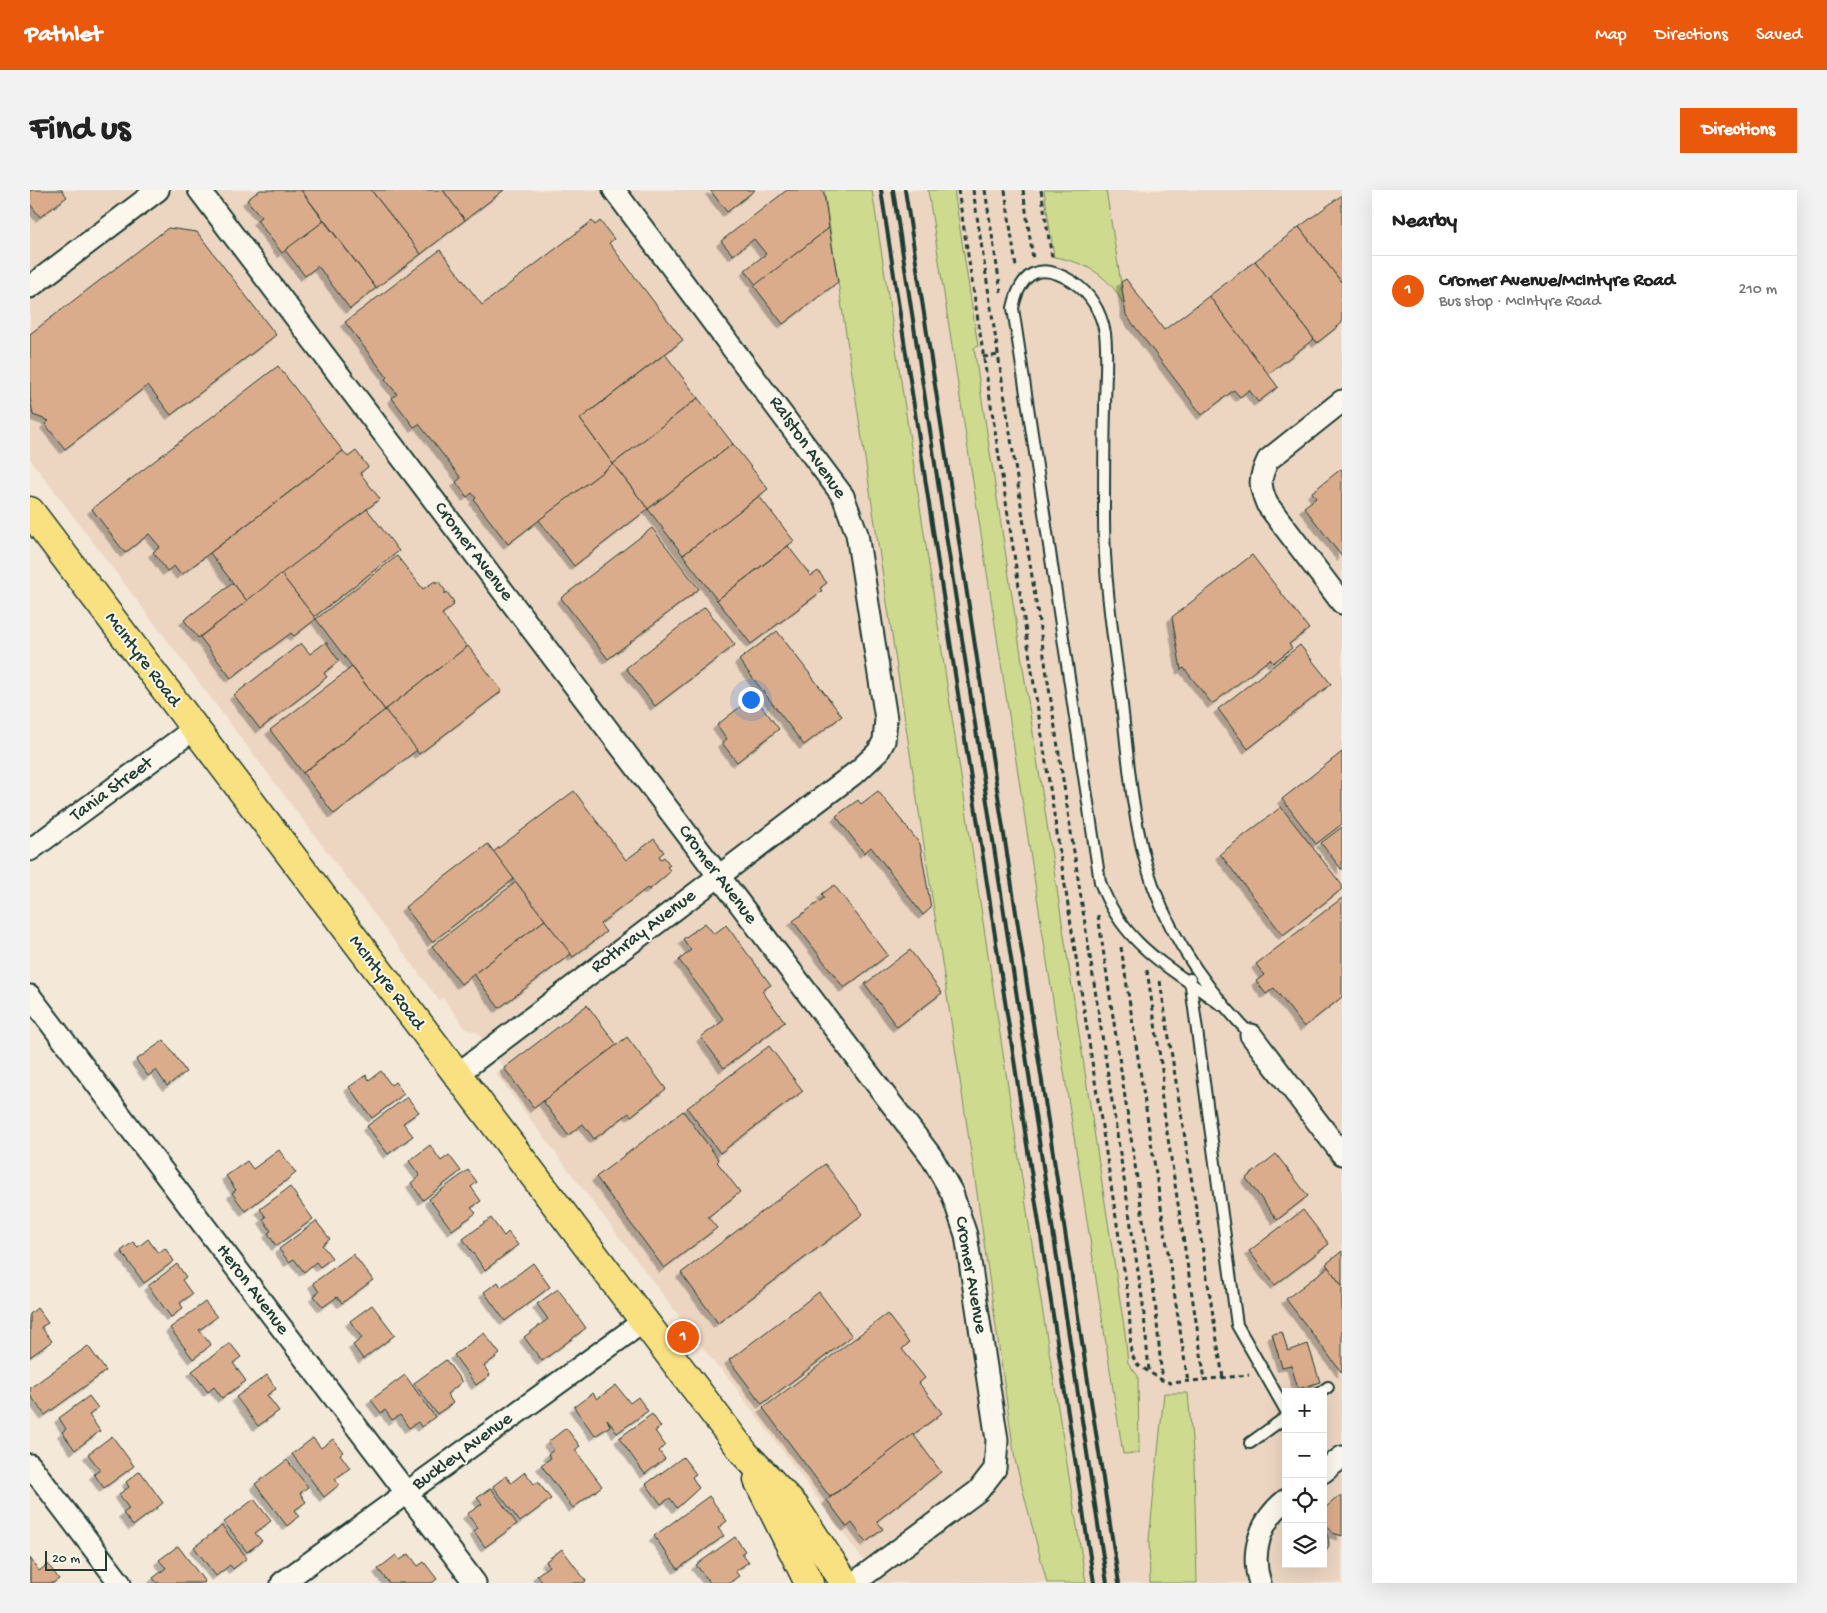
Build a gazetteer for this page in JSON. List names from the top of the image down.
{
  "streets": {
    "main road": ["McIntyre Road"],
    "street": [
      "Ralston Avenue",
      "Cromer Avenue",
      "Tania Street",
      "Rothray Avenue",
      "Heron Avenue",
      "Buckley Avenue"
    ]
  },
  "crossings": [
    ["Ralston Avenue", "Rothray Avenue"],
    ["Cromer Avenue", "Rothray Avenue"],
    ["McIntyre Road", "Tania Street"],
    ["McIntyre Road", "Rothray Avenue"],
    ["McIntyre Road", "Buckley Avenue"],
    ["Heron Avenue", "Buckley Avenue"]
  ],
  "scale_bar": "20 m",
  "page": {
    "header": "Pathlet",
    "nav": ["Map", "Directions", "Saved"],
    "buttons": "Directions",
    "title": "Find us",
    "heading": "Nearby",
    "list": [
      {
        "mark": "1",
        "name": "Cromer Avenue/McIntyre Road",
        "note": "Bus stop · McIntyre Road",
        "value": "210 m"
      }
    ],
    "pins": "1",
    "map_buttons": ["+", "−"],
    "scale": "20 m"
  }
}
